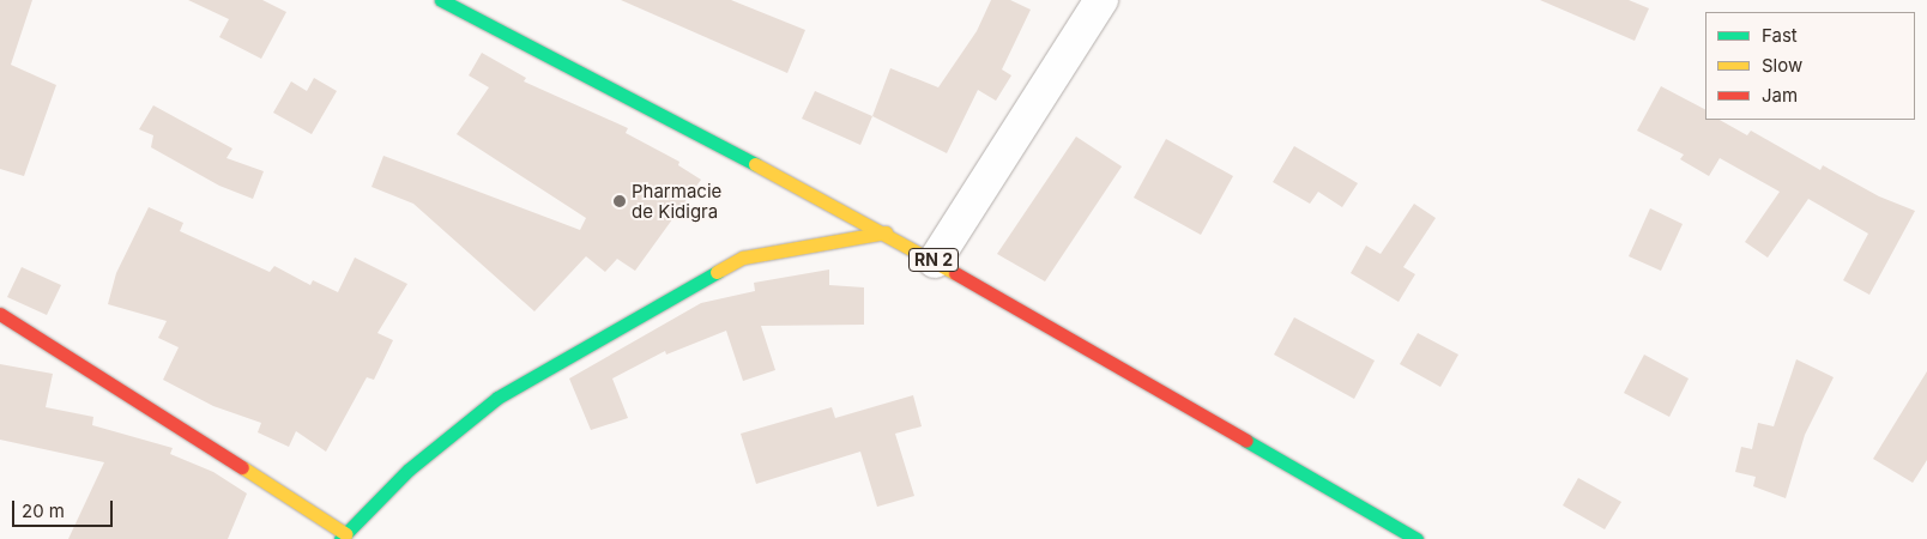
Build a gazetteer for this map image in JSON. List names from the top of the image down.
{
  "streets": {
    "main road": ["RN 2"]
  },
  "places": ["Pharmacie de Kidigra"],
  "legend": ["Fast", "Slow", "Jam"],
  "scale_bar": "20 m"
}
